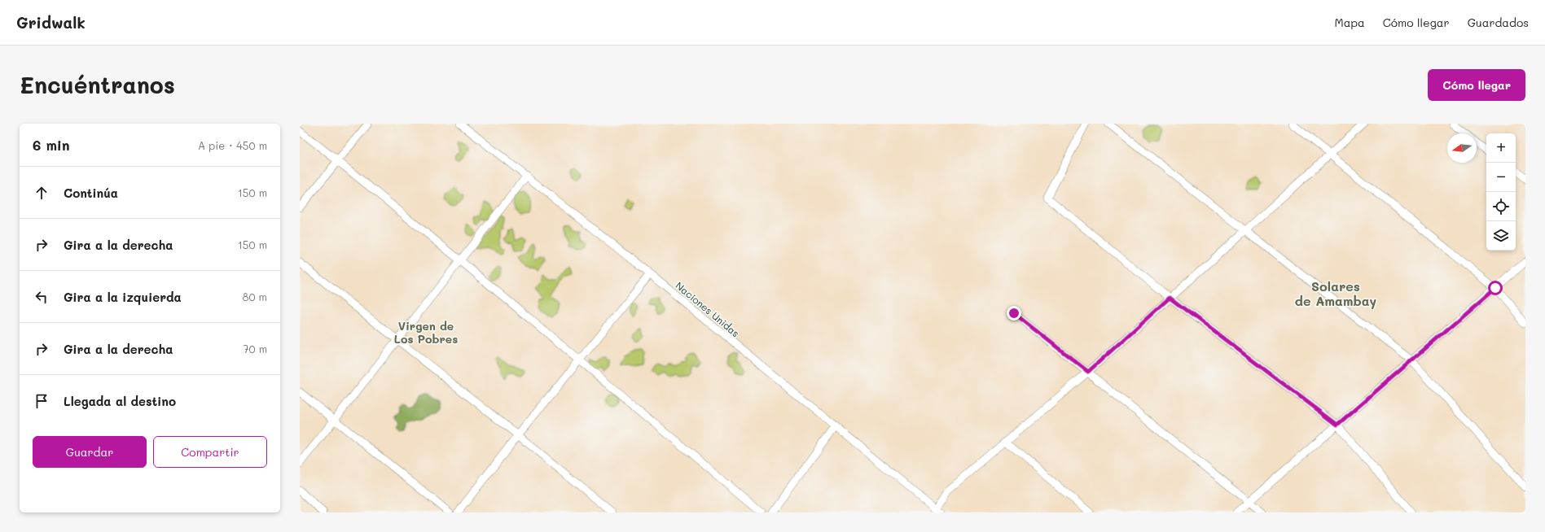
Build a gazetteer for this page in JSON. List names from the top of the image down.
{
  "streets": {
    "street": ["Naciones Unidas"]
  },
  "districts": ["Solares de Amambay", "Virgen de Los Pobres"],
  "north": "left",
  "page": {
    "header": "Gridwalk",
    "nav": ["Mapa", "Cómo llegar", "Guardados"],
    "buttons": [
      "Cómo llegar",
      ["Guardar", "Compartir"]
    ],
    "title": "Encuéntranos",
    "heading": ["6 min", "A pie · 450 m"],
    "map_buttons": ["+", "−"],
    "list": [
      ["Continúa", "150 m"],
      ["Gira a la derecha", "150 m"],
      ["Gira a la izquierda", "80 m"],
      ["Gira a la derecha", "70 m"],
      "Llegada al destino"
    ]
  }
}
